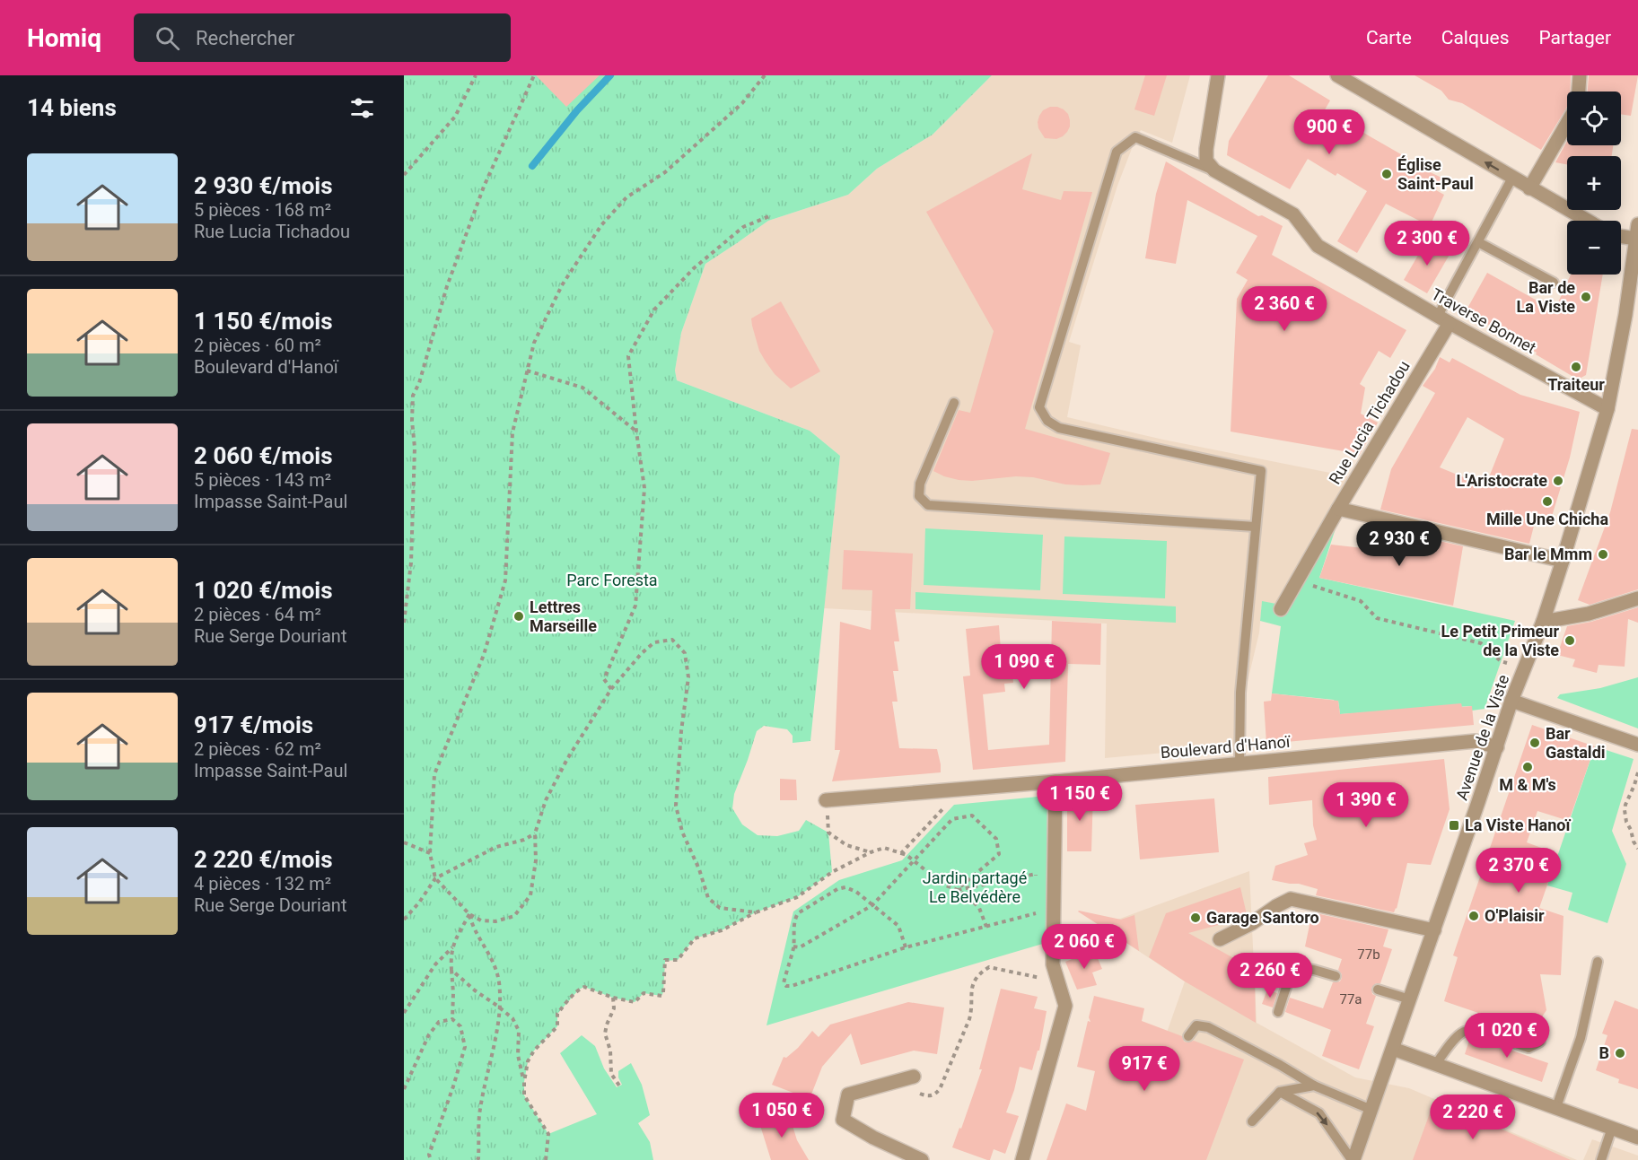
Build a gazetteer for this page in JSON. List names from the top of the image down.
{
  "streets": {
    "street": [
      "Traverse Bonnet",
      "Rue Lucia Tichadou",
      "Avenue de la Viste",
      "Boulevard d'Hanoï"
    ]
  },
  "crossings": [
    ["Traverse Bonnet", "Rue Lucia Tichadou"],
    ["Traverse Bonnet", "Avenue de la Viste"],
    ["Rue Lucia Tichadou", "Avenue de la Viste"],
    ["Avenue de la Viste", "Boulevard d'Hanoï"]
  ],
  "parks": ["Parc Foresta", "Jardin partagé Le Belvédère"],
  "places": {
    "other": [
      "Église Saint-Paul",
      "Bar de La Viste",
      "Traiteur",
      "L'Aristocrate",
      "Mille Une Chicha",
      "Bar le Mmm",
      "Lettres Marseille",
      "Le Petit Primeur de la Viste",
      "Bar Gastaldi",
      "M & M's",
      "O'Plaisir",
      "Garage Santoro",
      "B"
    ],
    "transit": ["La Viste Hanoï"]
  },
  "house_numbers": ["77b", "77a"],
  "page": {
    "header": "Homiq",
    "search": "Rechercher",
    "nav": ["Carte", "Calques", "Partager"],
    "heading": "14 biens",
    "map_buttons": ["+", "−"],
    "price": [
      "900 €",
      "2 300 €",
      "2 360 €",
      "2 930 €",
      "1 090 €",
      "1 150 €",
      "1 390 €",
      "2 370 €",
      "2 060 €",
      "2 260 €",
      "1 020 €",
      "917 €",
      "1 050 €",
      "2 220 €"
    ],
    "list": [
      {
        "name": "2 930 €/mois",
        "note": "5 pièces · 168 m² · Rue Lucia Tichadou"
      },
      {
        "name": "1 150 €/mois",
        "note": "2 pièces · 60 m² · Boulevard d'Hanoï"
      },
      {
        "name": "2 060 €/mois",
        "note": "5 pièces · 143 m² · Impasse Saint-Paul"
      },
      {
        "name": "1 020 €/mois",
        "note": "2 pièces · 64 m² · Rue Serge Douriant"
      },
      {
        "name": "917 €/mois",
        "note": "2 pièces · 62 m² · Impasse Saint-Paul"
      },
      {
        "name": "2 220 €/mois",
        "note": "4 pièces · 132 m² · Rue Serge Douriant"
      }
    ]
  }
}
